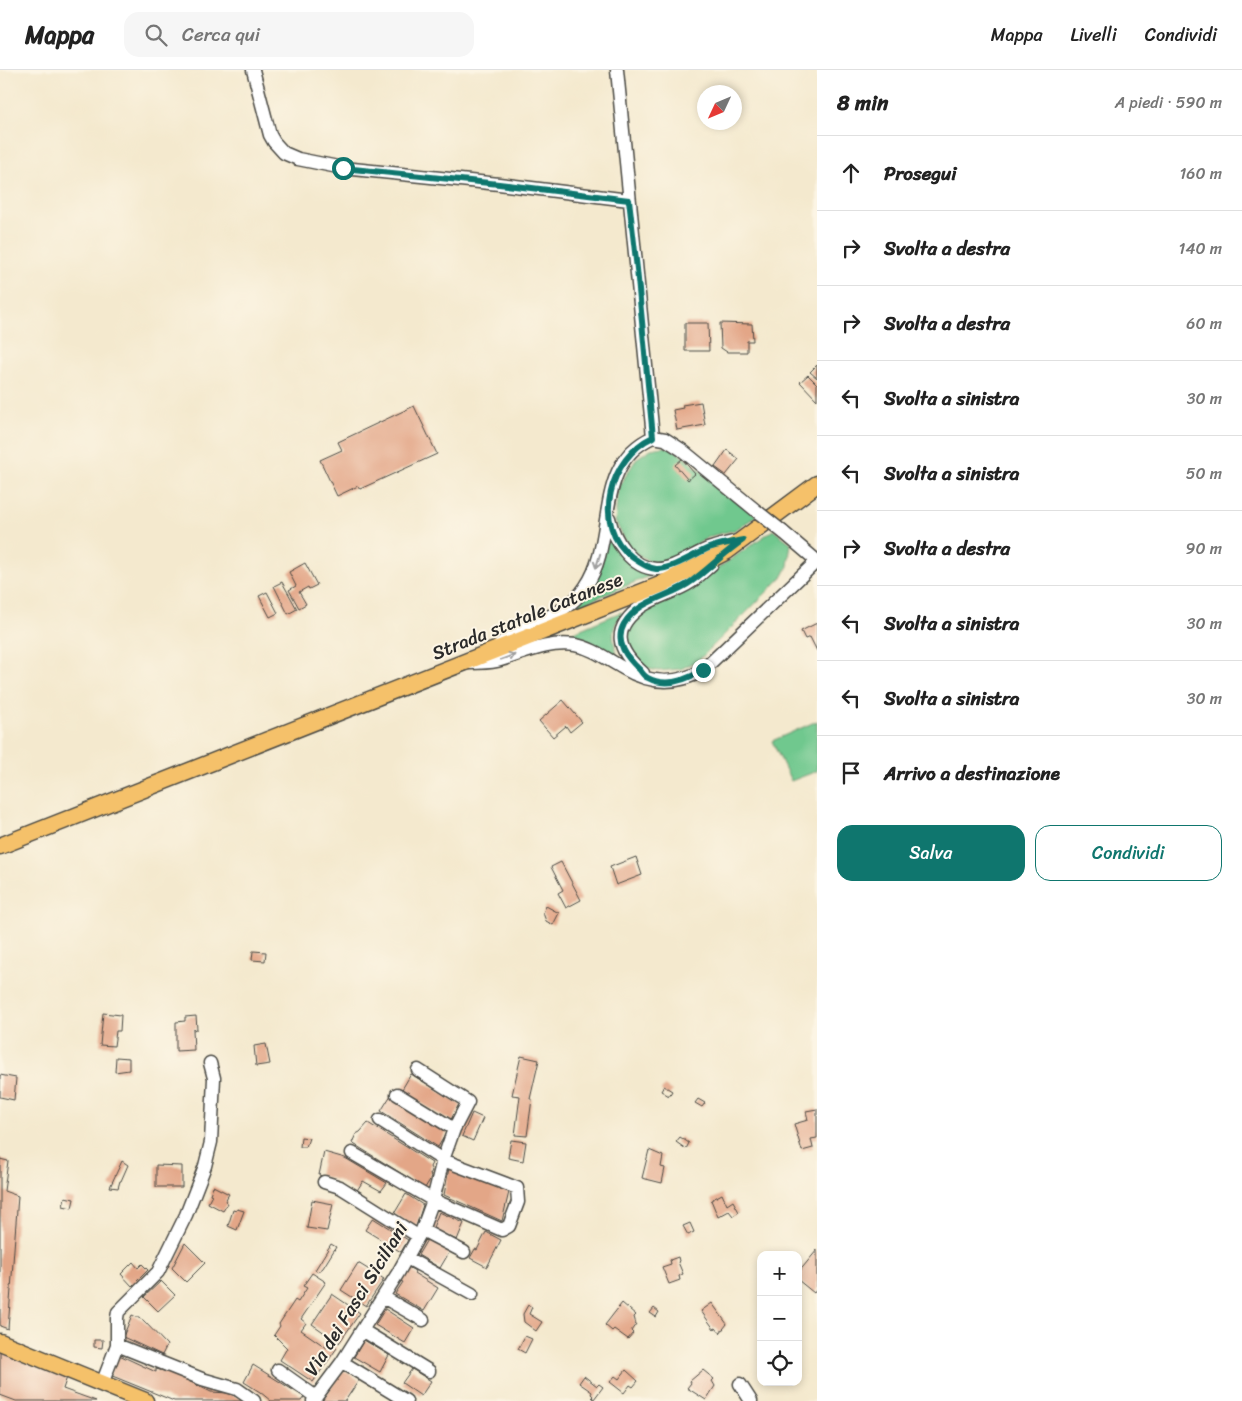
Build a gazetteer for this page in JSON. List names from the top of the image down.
{
  "streets": {
    "main road": ["Strada statale Catanese"],
    "street": ["Via dei Fasci Siciliani"]
  },
  "north": "bottom left",
  "page": {
    "header": "Mappa",
    "search": "Cerca qui",
    "nav": ["Mappa", "Livelli", "Condividi"],
    "heading": ["8 min", "A piedi · 590 m"],
    "list": [
      ["Prosegui", "160 m"],
      ["Svolta a destra", "140 m"],
      ["Svolta a destra", "60 m"],
      ["Svolta a sinistra", "30 m"],
      ["Svolta a sinistra", "50 m"],
      ["Svolta a destra", "90 m"],
      ["Svolta a sinistra", "30 m"],
      ["Svolta a sinistra", "30 m"],
      "Arrivo a destinazione"
    ],
    "buttons": ["Salva", "Condividi"],
    "map_buttons": ["+", "−"]
  }
}
